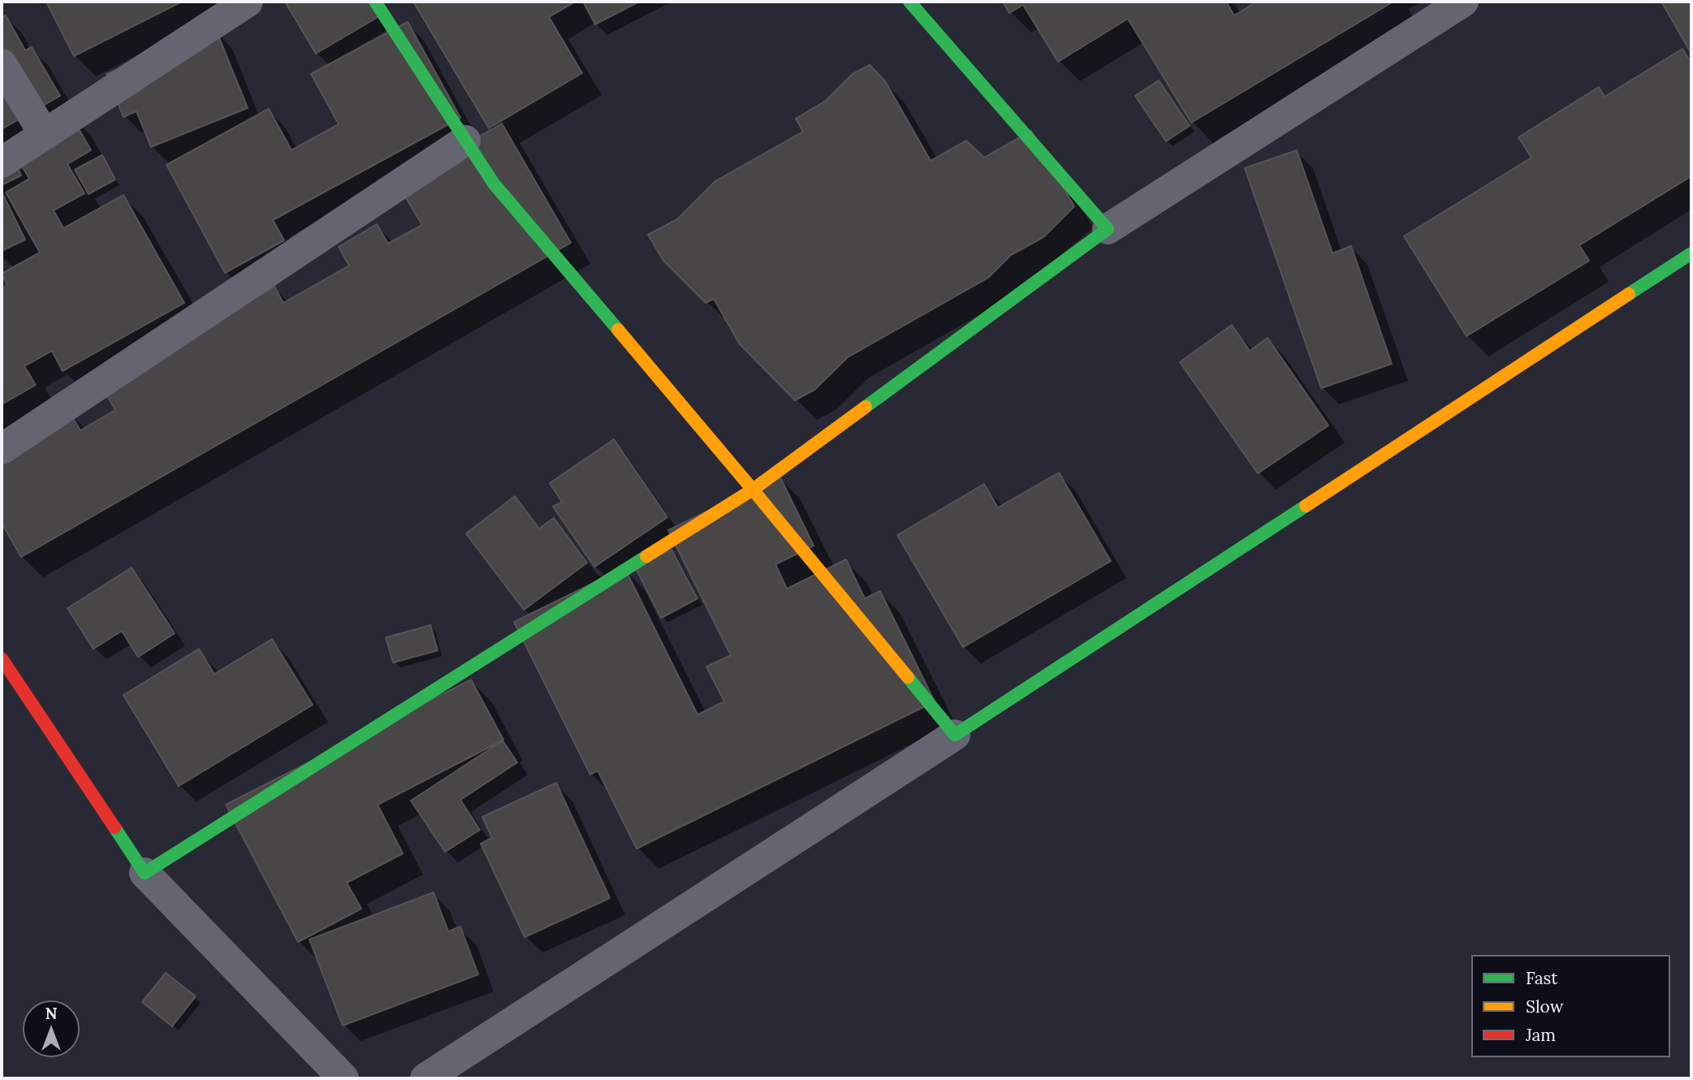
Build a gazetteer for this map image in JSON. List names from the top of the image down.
{
  "legend": ["Fast", "Slow", "Jam"],
  "north": "top"
}
